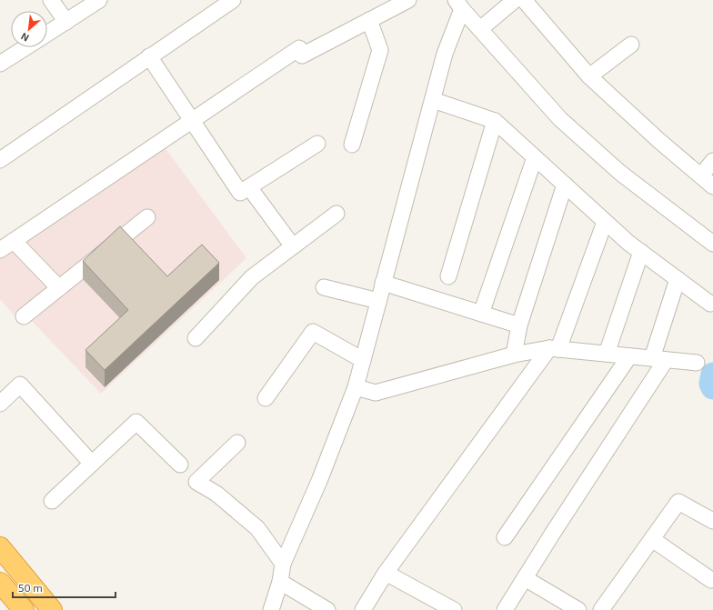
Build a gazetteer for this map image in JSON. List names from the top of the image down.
{
  "scale_bar": "50 m",
  "north": "bottom left"
}
